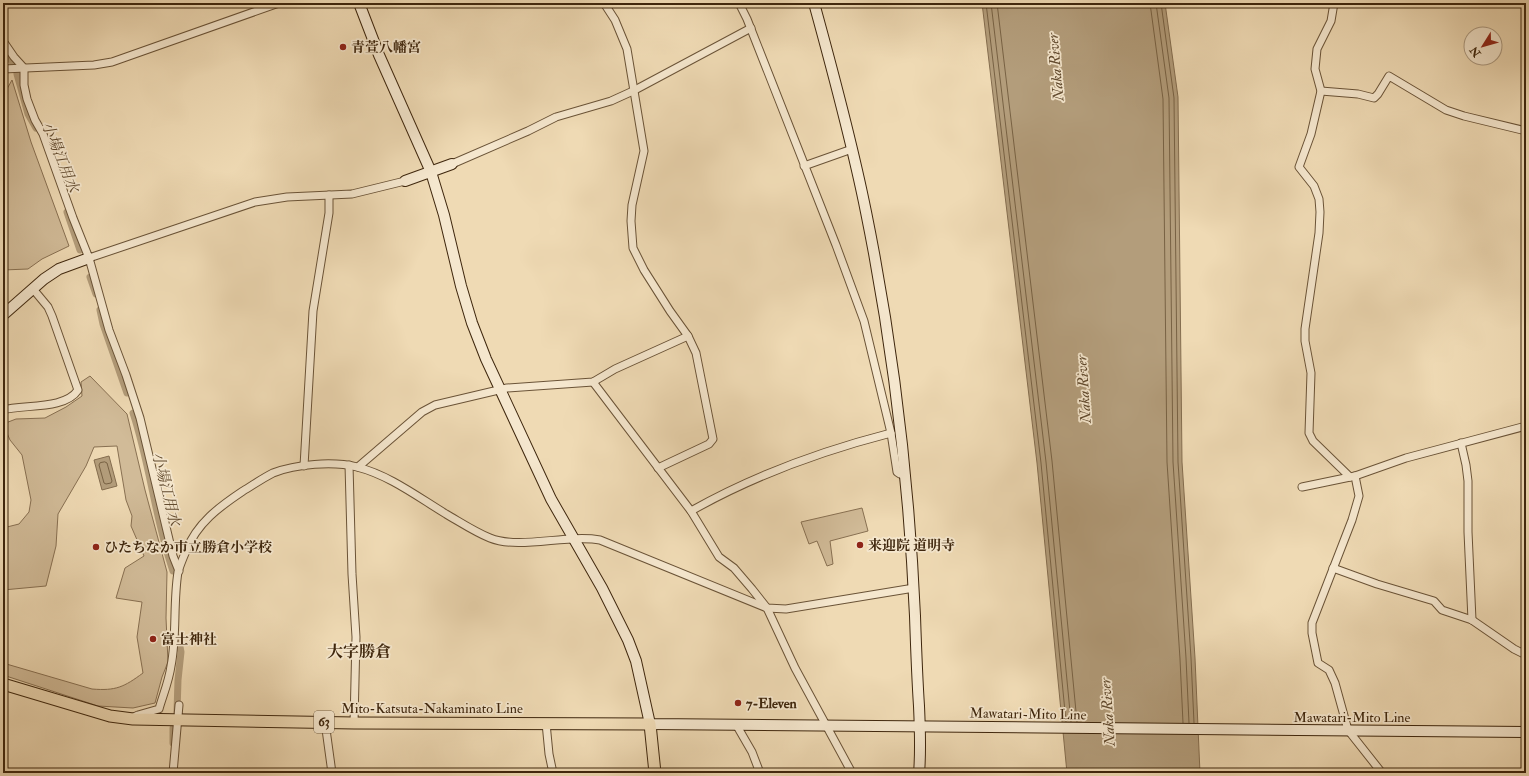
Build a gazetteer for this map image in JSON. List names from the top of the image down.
{
  "streets": {
    "main road": ["Mito-Katsuta-Nakaminato Line", "63"],
    "street": ["Mawatari-Mito Line"]
  },
  "crossings": [
    ["Mito-Katsuta-Nakaminato Line", "Mawatari-Mito Line"]
  ],
  "districts": ["大字勝倉"],
  "water": ["Naka River", "小場江用水"],
  "places": [
    "青萱八幡宮",
    "来迎院 道明寺",
    "ひたちなか市立勝倉小学校",
    "富士神社",
    "7-Eleven"
  ],
  "north": "bottom left"
}
